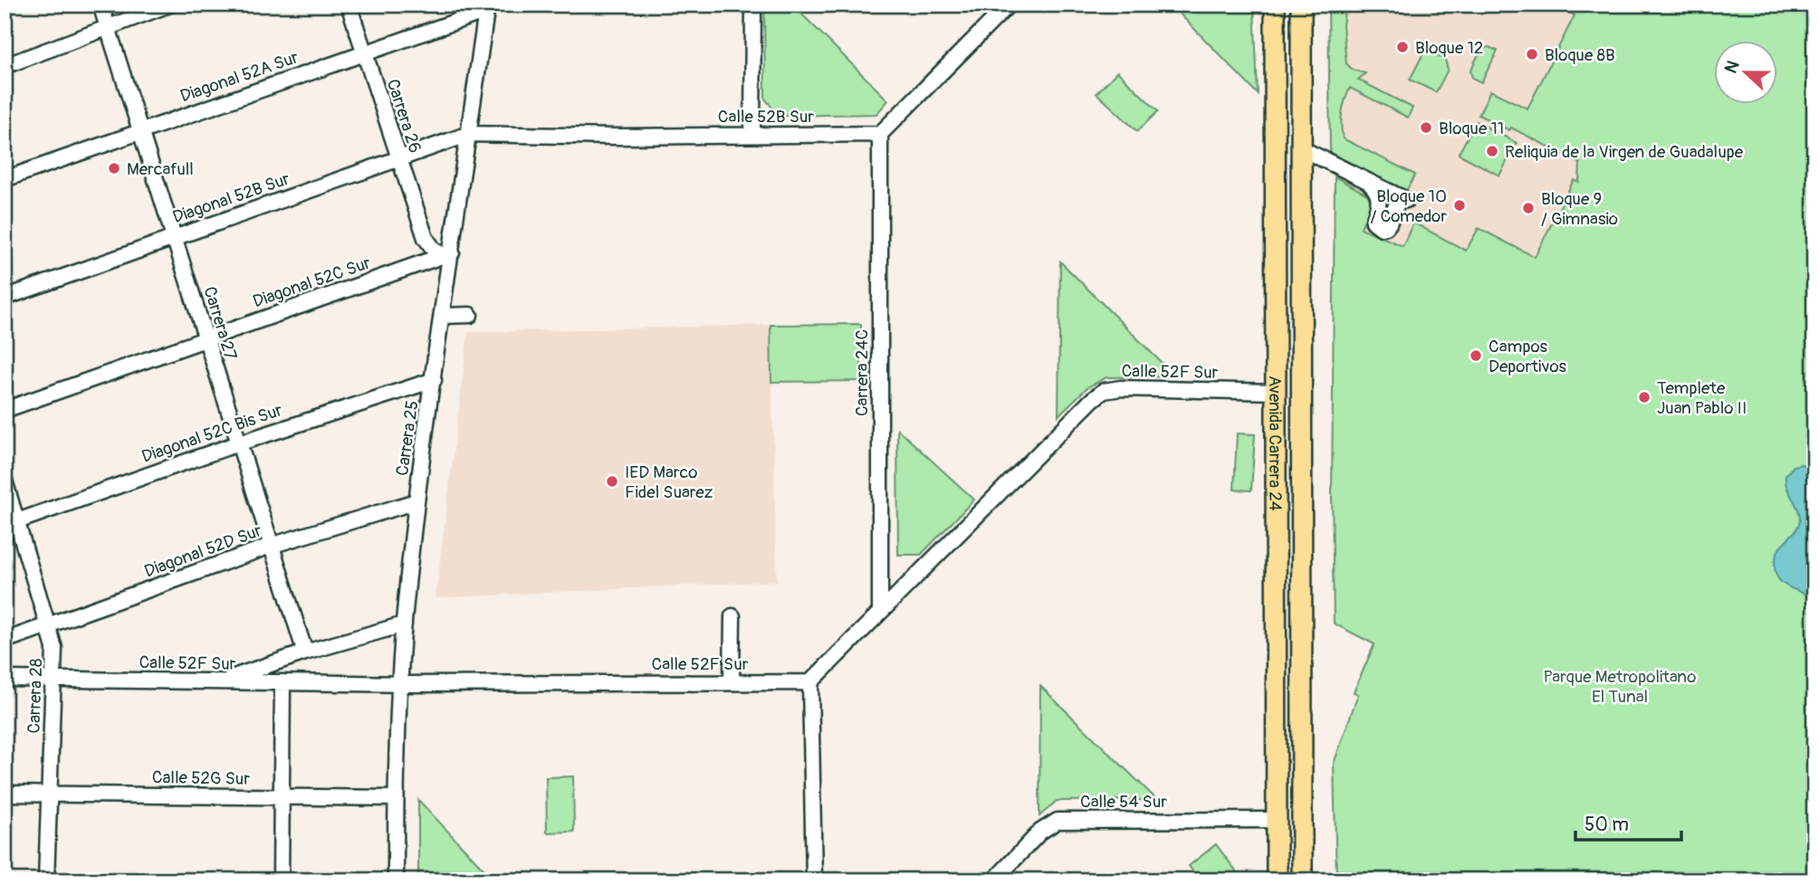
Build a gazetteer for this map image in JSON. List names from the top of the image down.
{
  "streets": {
    "main road": ["Avenida Carrera 24"],
    "street": [
      "Diagonal 52A Sur",
      "Carrera 26",
      "Calle 52B Sur",
      "Diagonal 52B Sur",
      "Diagonal 52C Sur",
      "Carrera 27",
      "Calle 52F Sur",
      "Carrera 24C",
      "Diagonal 52C Bis Sur",
      "Carrera 25",
      "Diagonal 52D Sur",
      "Carrera 28",
      "Calle 52G Sur",
      "Calle 54 Sur"
    ]
  },
  "crossings": [
    ["Diagonal 52A Sur", "Carrera 26"],
    ["Diagonal 52A Sur", "Carrera 27"],
    ["Diagonal 52A Sur", "Carrera 25"],
    ["Carrera 26", "Diagonal 52B Sur"],
    ["Carrera 26", "Diagonal 52C Sur"],
    ["Carrera 26", "Carrera 25"],
    ["Calle 52B Sur", "Diagonal 52B Sur"],
    ["Calle 52B Sur", "Carrera 24C"],
    ["Calle 52B Sur", "Carrera 25"],
    ["Diagonal 52B Sur", "Carrera 27"],
    ["Diagonal 52B Sur", "Carrera 25"],
    ["Diagonal 52C Sur", "Carrera 27"],
    ["Diagonal 52C Sur", "Carrera 25"],
    ["Carrera 27", "Diagonal 52C Bis Sur"],
    ["Carrera 27", "Diagonal 52D Sur"],
    ["Calle 52F Sur", "Carrera 24C"],
    ["Calle 52F Sur", "Carrera 25"],
    ["Calle 52F Sur", "Avenida Carrera 24"],
    ["Calle 52F Sur", "Carrera 28"],
    ["Diagonal 52C Bis Sur", "Carrera 25"],
    ["Diagonal 52C Bis Sur", "Carrera 28"],
    ["Carrera 25", "Diagonal 52D Sur"],
    ["Carrera 25", "Calle 52G Sur"],
    ["Avenida Carrera 24", "Calle 54 Sur"],
    ["Diagonal 52D Sur", "Carrera 28"],
    ["Carrera 28", "Calle 52G Sur"]
  ],
  "parks": ["Parque Metropolitano El Tunal"],
  "places": [
    "Bloque 12",
    "Bloque 8B",
    "Bloque 11",
    "Reliquia de la Virgen de Guadalupe",
    "Mercafull",
    "Bloque 10 / Comedor",
    "Bloque 9 / Gimnasio",
    "Campos Deportivos",
    "Templete Juan Pablo II",
    "IED Marco Fidel Suarez"
  ],
  "scale_bar": "50 m",
  "north": "left"
}
